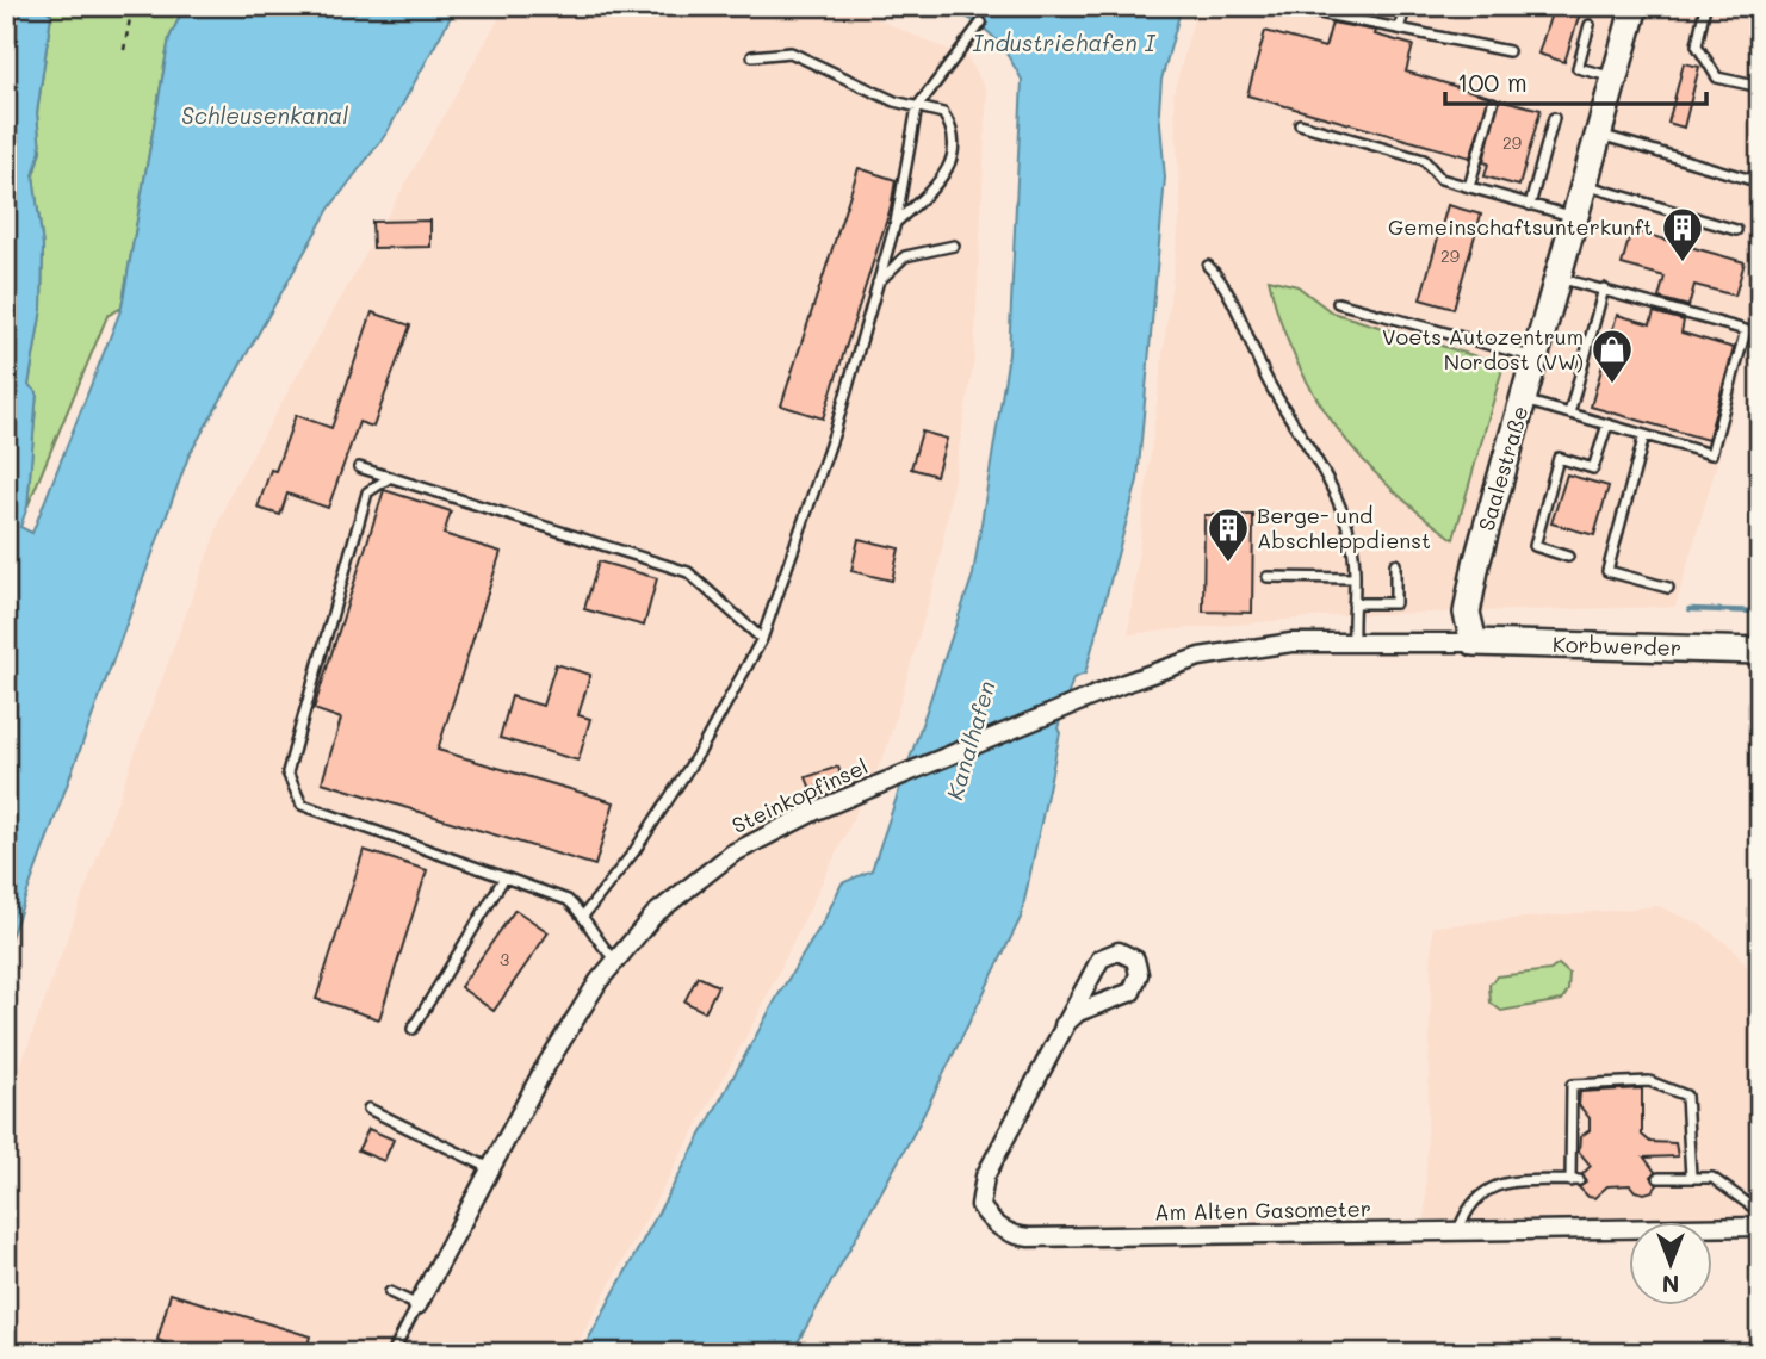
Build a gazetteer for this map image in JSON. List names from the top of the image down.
{
  "streets": {
    "main road": ["Saalestraße", "Korbwerder"],
    "street": ["Steinkopfinsel", "Am Alten Gasometer"]
  },
  "crossings": [
    ["Saalestraße", "Korbwerder"],
    ["Saalestraße", "Steinkopfinsel"],
    ["Korbwerder", "Steinkopfinsel"]
  ],
  "water": ["Industriehafen I", "Schleusenkanal", "Kanalhafen"],
  "places": {
    "building": ["Gemeinschaftsunterkunft", "Berge- und Abschleppdienst"],
    "shop": ["Voets Autozentrum Nordost (VW)"]
  },
  "house_numbers": ["29", "29", "3"],
  "scale_bar": "100 m",
  "north": "bottom"
}
